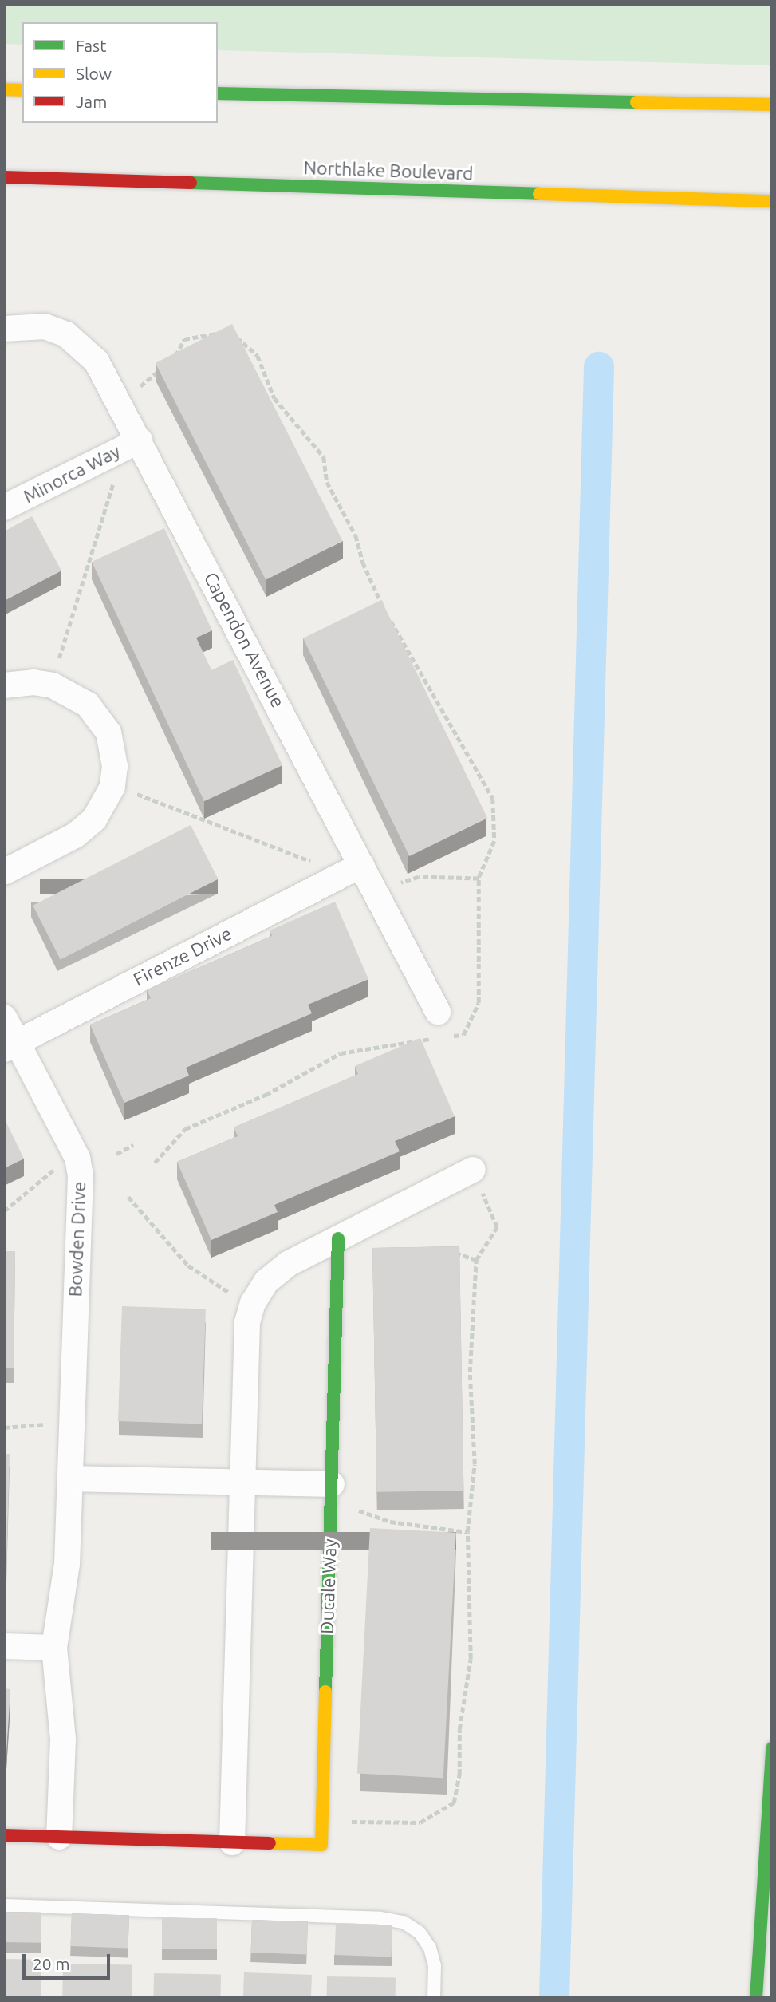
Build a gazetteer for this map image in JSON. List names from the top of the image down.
{
  "streets": {
    "main road": ["Northlake Boulevard", "Ducale Way"],
    "street": [
      "Minorca Way",
      "Capendon Avenue",
      "Firenze Drive",
      "Bowden Drive"
    ]
  },
  "crossings": [
    ["Minorca Way", "Capendon Avenue"],
    ["Capendon Avenue", "Firenze Drive"],
    ["Firenze Drive", "Bowden Drive"],
    ["Bowden Drive", "Ducale Way"]
  ],
  "legend": ["Fast", "Slow", "Jam"],
  "scale_bar": "20 m"
}
